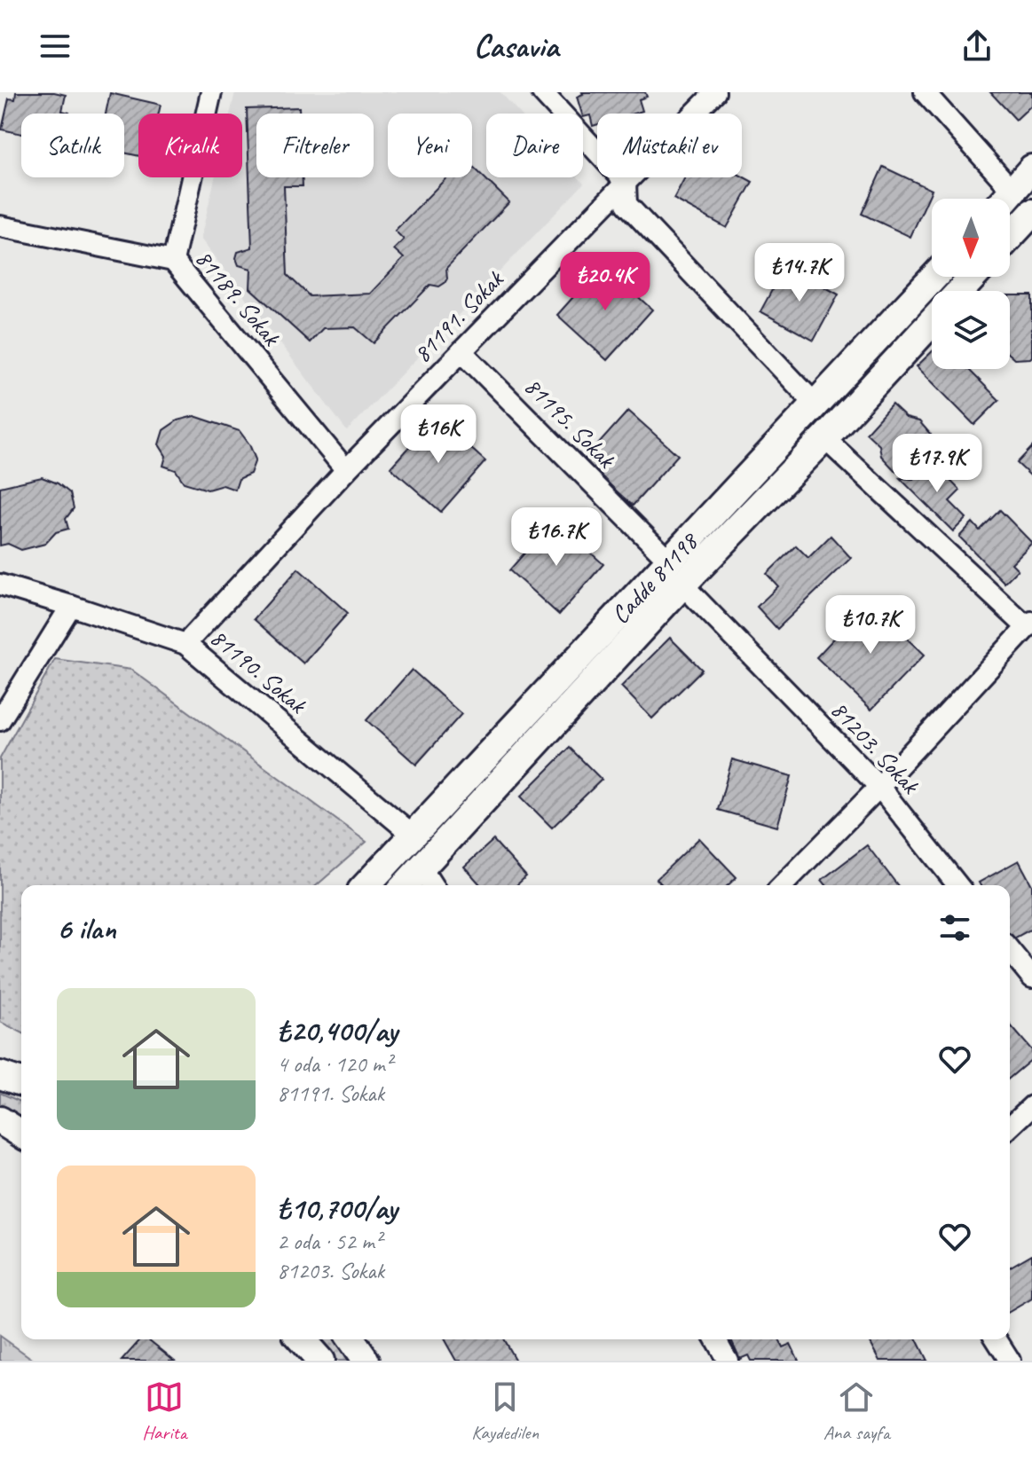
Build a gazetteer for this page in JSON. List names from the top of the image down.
{
  "streets": {
    "main road": ["Cadde 81198"],
    "street": [
      "81189. Sokak",
      "81191. Sokak",
      "81195. Sokak",
      "81190. Sokak",
      "81203. Sokak"
    ]
  },
  "crossings": [
    ["81189. Sokak", "81191. Sokak"],
    ["81191. Sokak", "81195. Sokak"],
    ["81191. Sokak", "81190. Sokak"],
    ["81195. Sokak", "Cadde 81198"],
    ["81195. Sokak", "81203. Sokak"],
    ["Cadde 81198", "81190. Sokak"],
    ["Cadde 81198", "81203. Sokak"]
  ],
  "north": "bottom",
  "page": {
    "header": "Casavia",
    "chip": [
      "Satılık",
      "Kiralık",
      "Filtreler",
      "Yeni",
      "Daire",
      "Müstakil ev"
    ],
    "price": [
      "₺14.7K",
      "₺20.4K",
      "₺16K",
      "₺17.9K",
      "₺16.7K",
      "₺10.7K"
    ],
    "heading": "6 ilan",
    "list": [
      {
        "name": "₺20,400/ay",
        "note": "4 oda · 120 m² · 81191. Sokak"
      },
      {
        "name": "₺10,700/ay",
        "note": "2 oda · 52 m² · 81203. Sokak"
      }
    ],
    "tabs": ["Harita", "Kaydedilen", "Ana sayfa"]
  }
}
